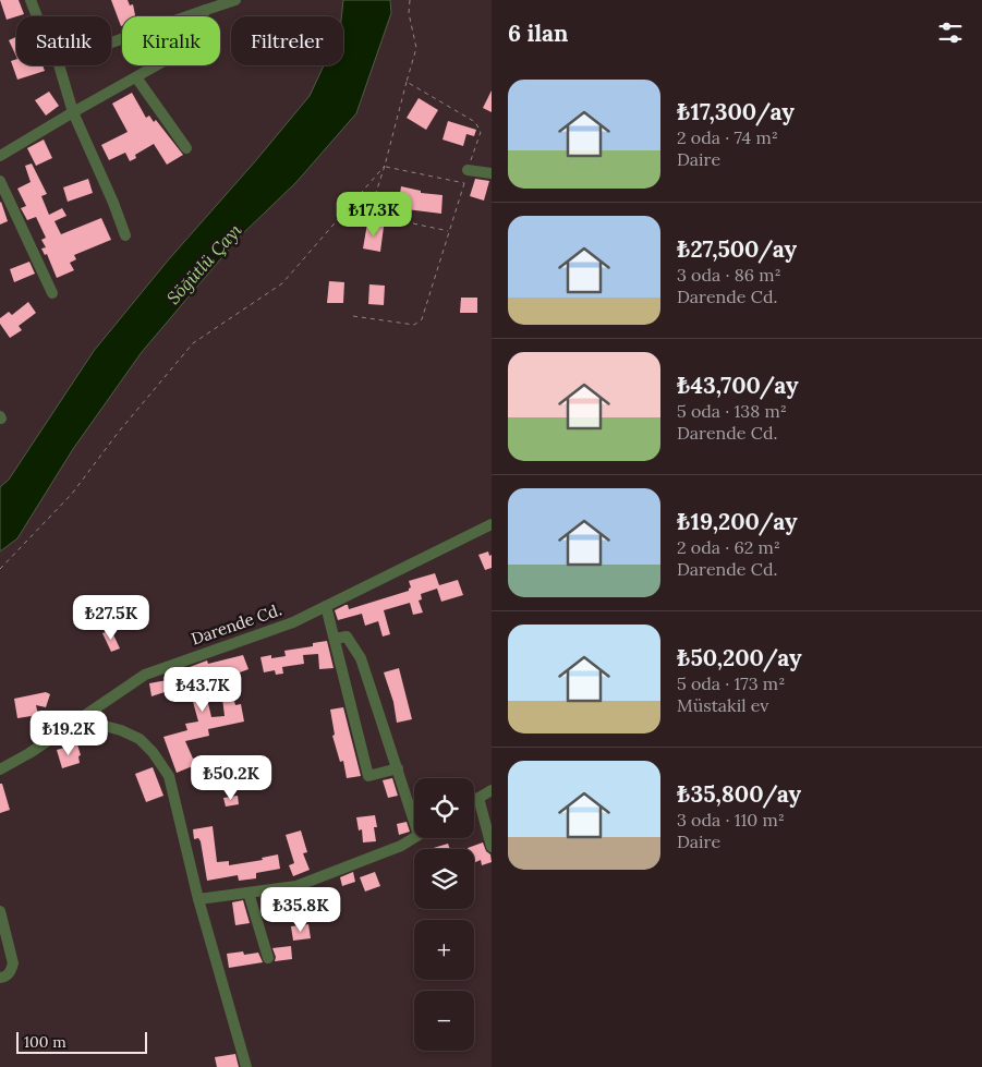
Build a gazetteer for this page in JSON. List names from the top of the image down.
{
  "streets": {
    "street": ["Darende Cd."]
  },
  "water": ["Söğütlü Çayı"],
  "scale_bar": "100 m",
  "page": {
    "heading": "6 ilan",
    "chip": ["Satılık", "Kiralık", "Filtreler"],
    "list": [
      {
        "name": "₺17,300/ay",
        "note": "2 oda · 74 m² · Daire"
      },
      {
        "name": "₺27,500/ay",
        "note": "3 oda · 86 m² · Darende Cd."
      },
      {
        "name": "₺43,700/ay",
        "note": "5 oda · 138 m² · Darende Cd."
      },
      {
        "name": "₺19,200/ay",
        "note": "2 oda · 62 m² · Darende Cd."
      },
      {
        "name": "₺50,200/ay",
        "note": "5 oda · 173 m² · Müstakil ev"
      },
      {
        "name": "₺35,800/ay",
        "note": "3 oda · 110 m² · Daire"
      }
    ],
    "price": [
      "₺17.3K",
      "₺27.5K",
      "₺43.7K",
      "₺19.2K",
      "₺50.2K",
      "₺35.8K"
    ],
    "map_buttons": ["+", "−"],
    "scale": "100 m"
  }
}
